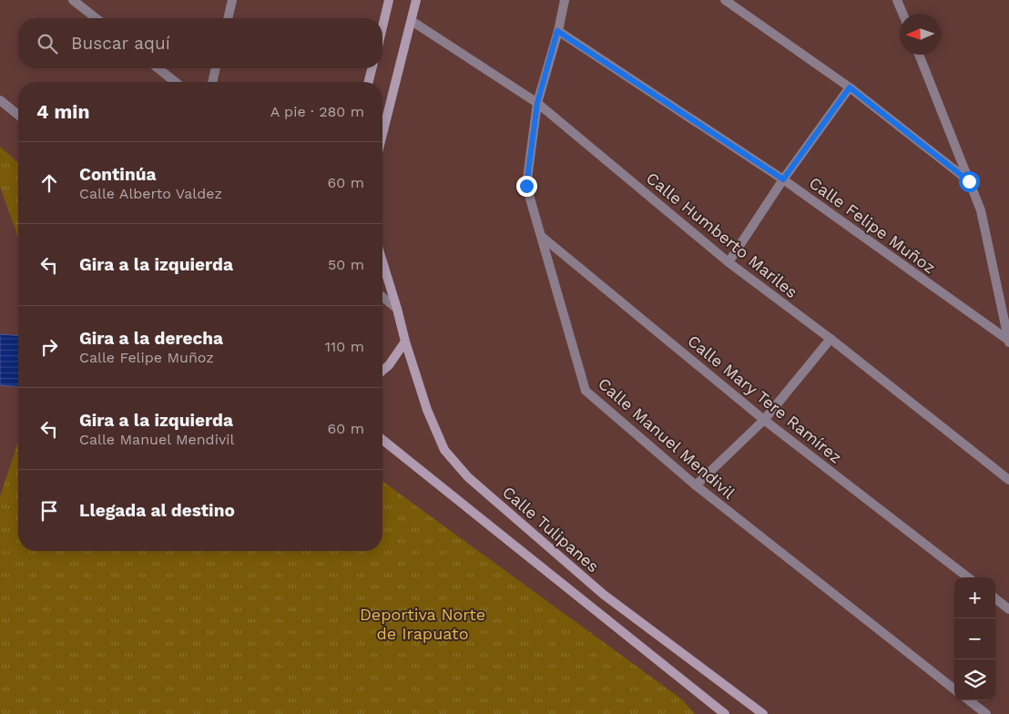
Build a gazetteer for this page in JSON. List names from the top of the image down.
{
  "streets": {
    "main road": ["Calle Tulipanes"],
    "street": [
      "Calle Felipe Muñoz",
      "Calle Humberto Mariles",
      "Calle Mary Tere Ramírez",
      "Calle Manuel Mendivil"
    ]
  },
  "crossings": [
    ["Calle Felipe Muñoz", "Calle Manuel Mendivil"],
    ["Calle Humberto Mariles", "Calle Manuel Mendivil"],
    ["Calle Mary Tere Ramírez", "Calle Manuel Mendivil"]
  ],
  "parks": ["Deportiva Norte de Irapuato"],
  "north": "left",
  "page": {
    "search": "Buscar aquí",
    "heading": ["4 min", "A pie · 280 m"],
    "list": [
      ["Continúa", "Calle Alberto Valdez", "60 m"],
      ["Gira a la izquierda", "50 m"],
      ["Gira a la derecha", "Calle Felipe Muñoz", "110 m"],
      ["Gira a la izquierda", "Calle Manuel Mendivil", "60 m"],
      "Llegada al destino"
    ],
    "map_buttons": ["+", "−"]
  }
}
